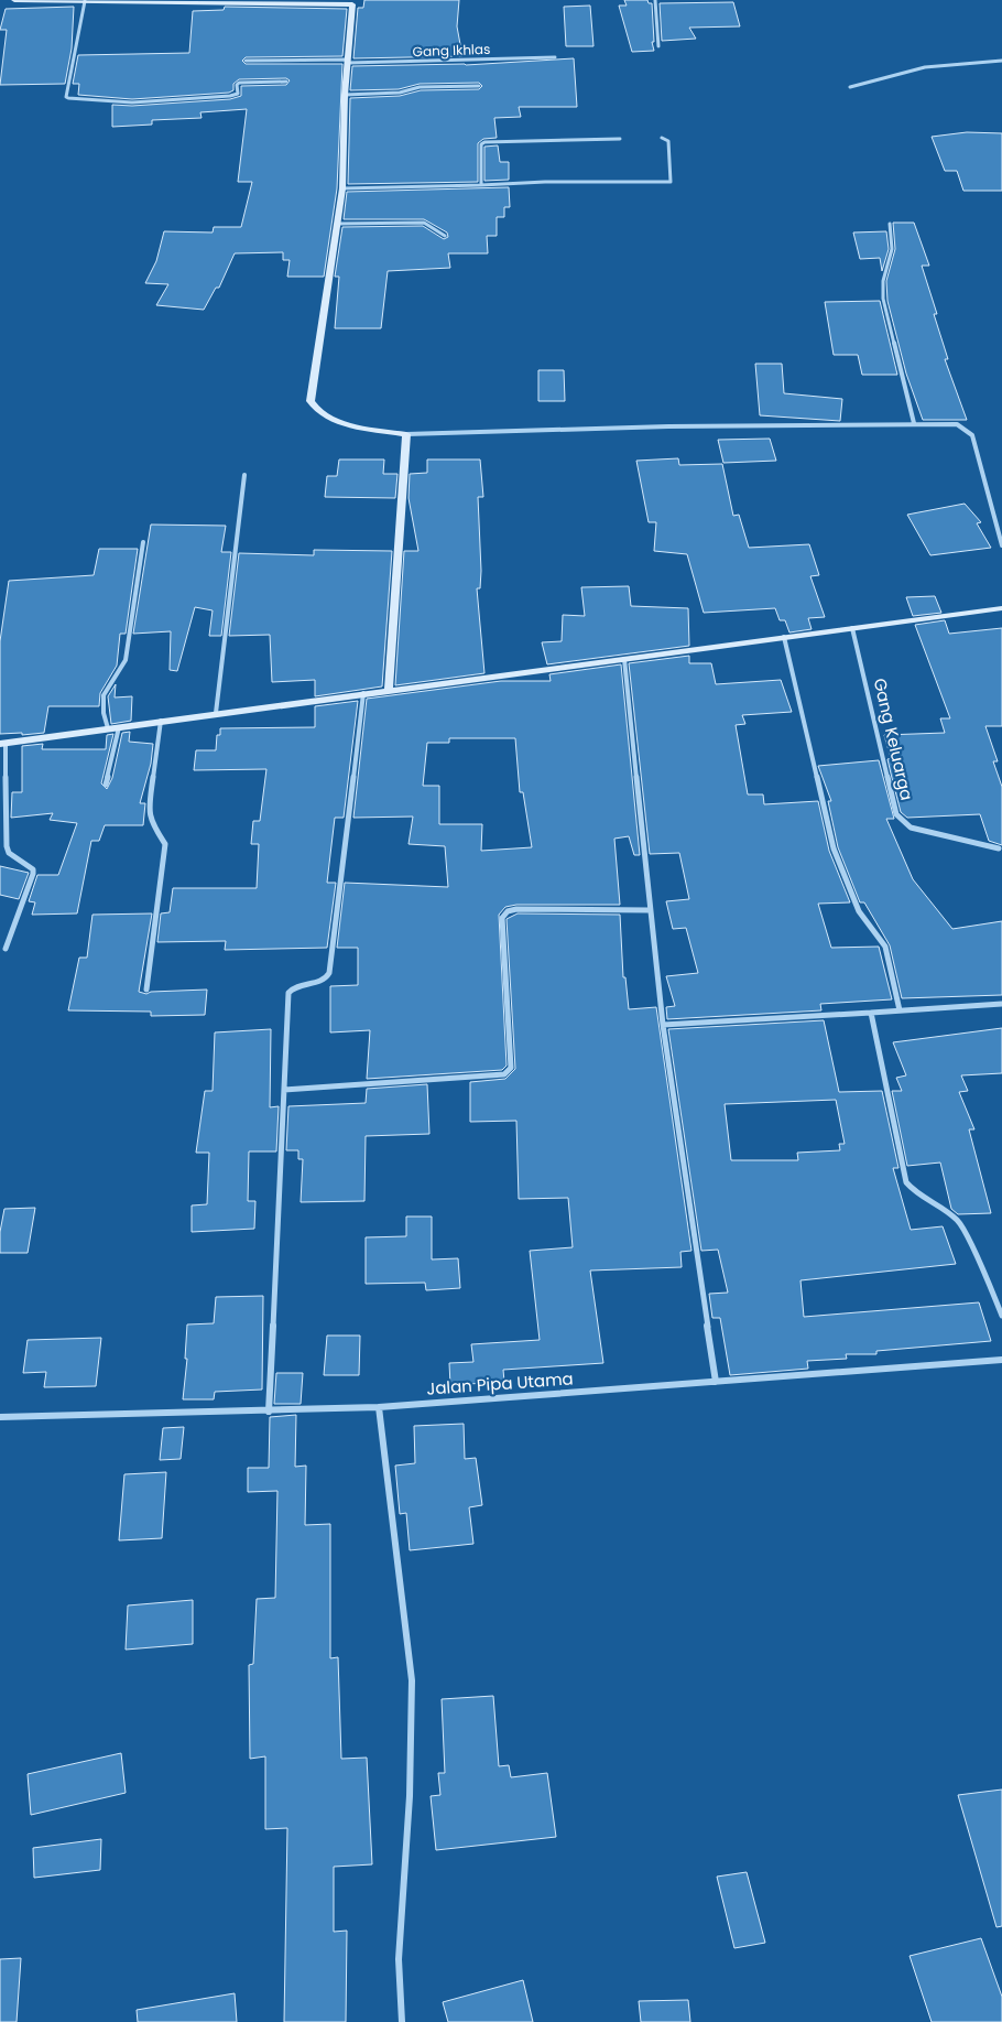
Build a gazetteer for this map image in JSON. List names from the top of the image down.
{
  "streets": {
    "street": ["Gang Ikhlas", "Gang Keluarga", "Jalan Pipa Utama"]
  }
}
